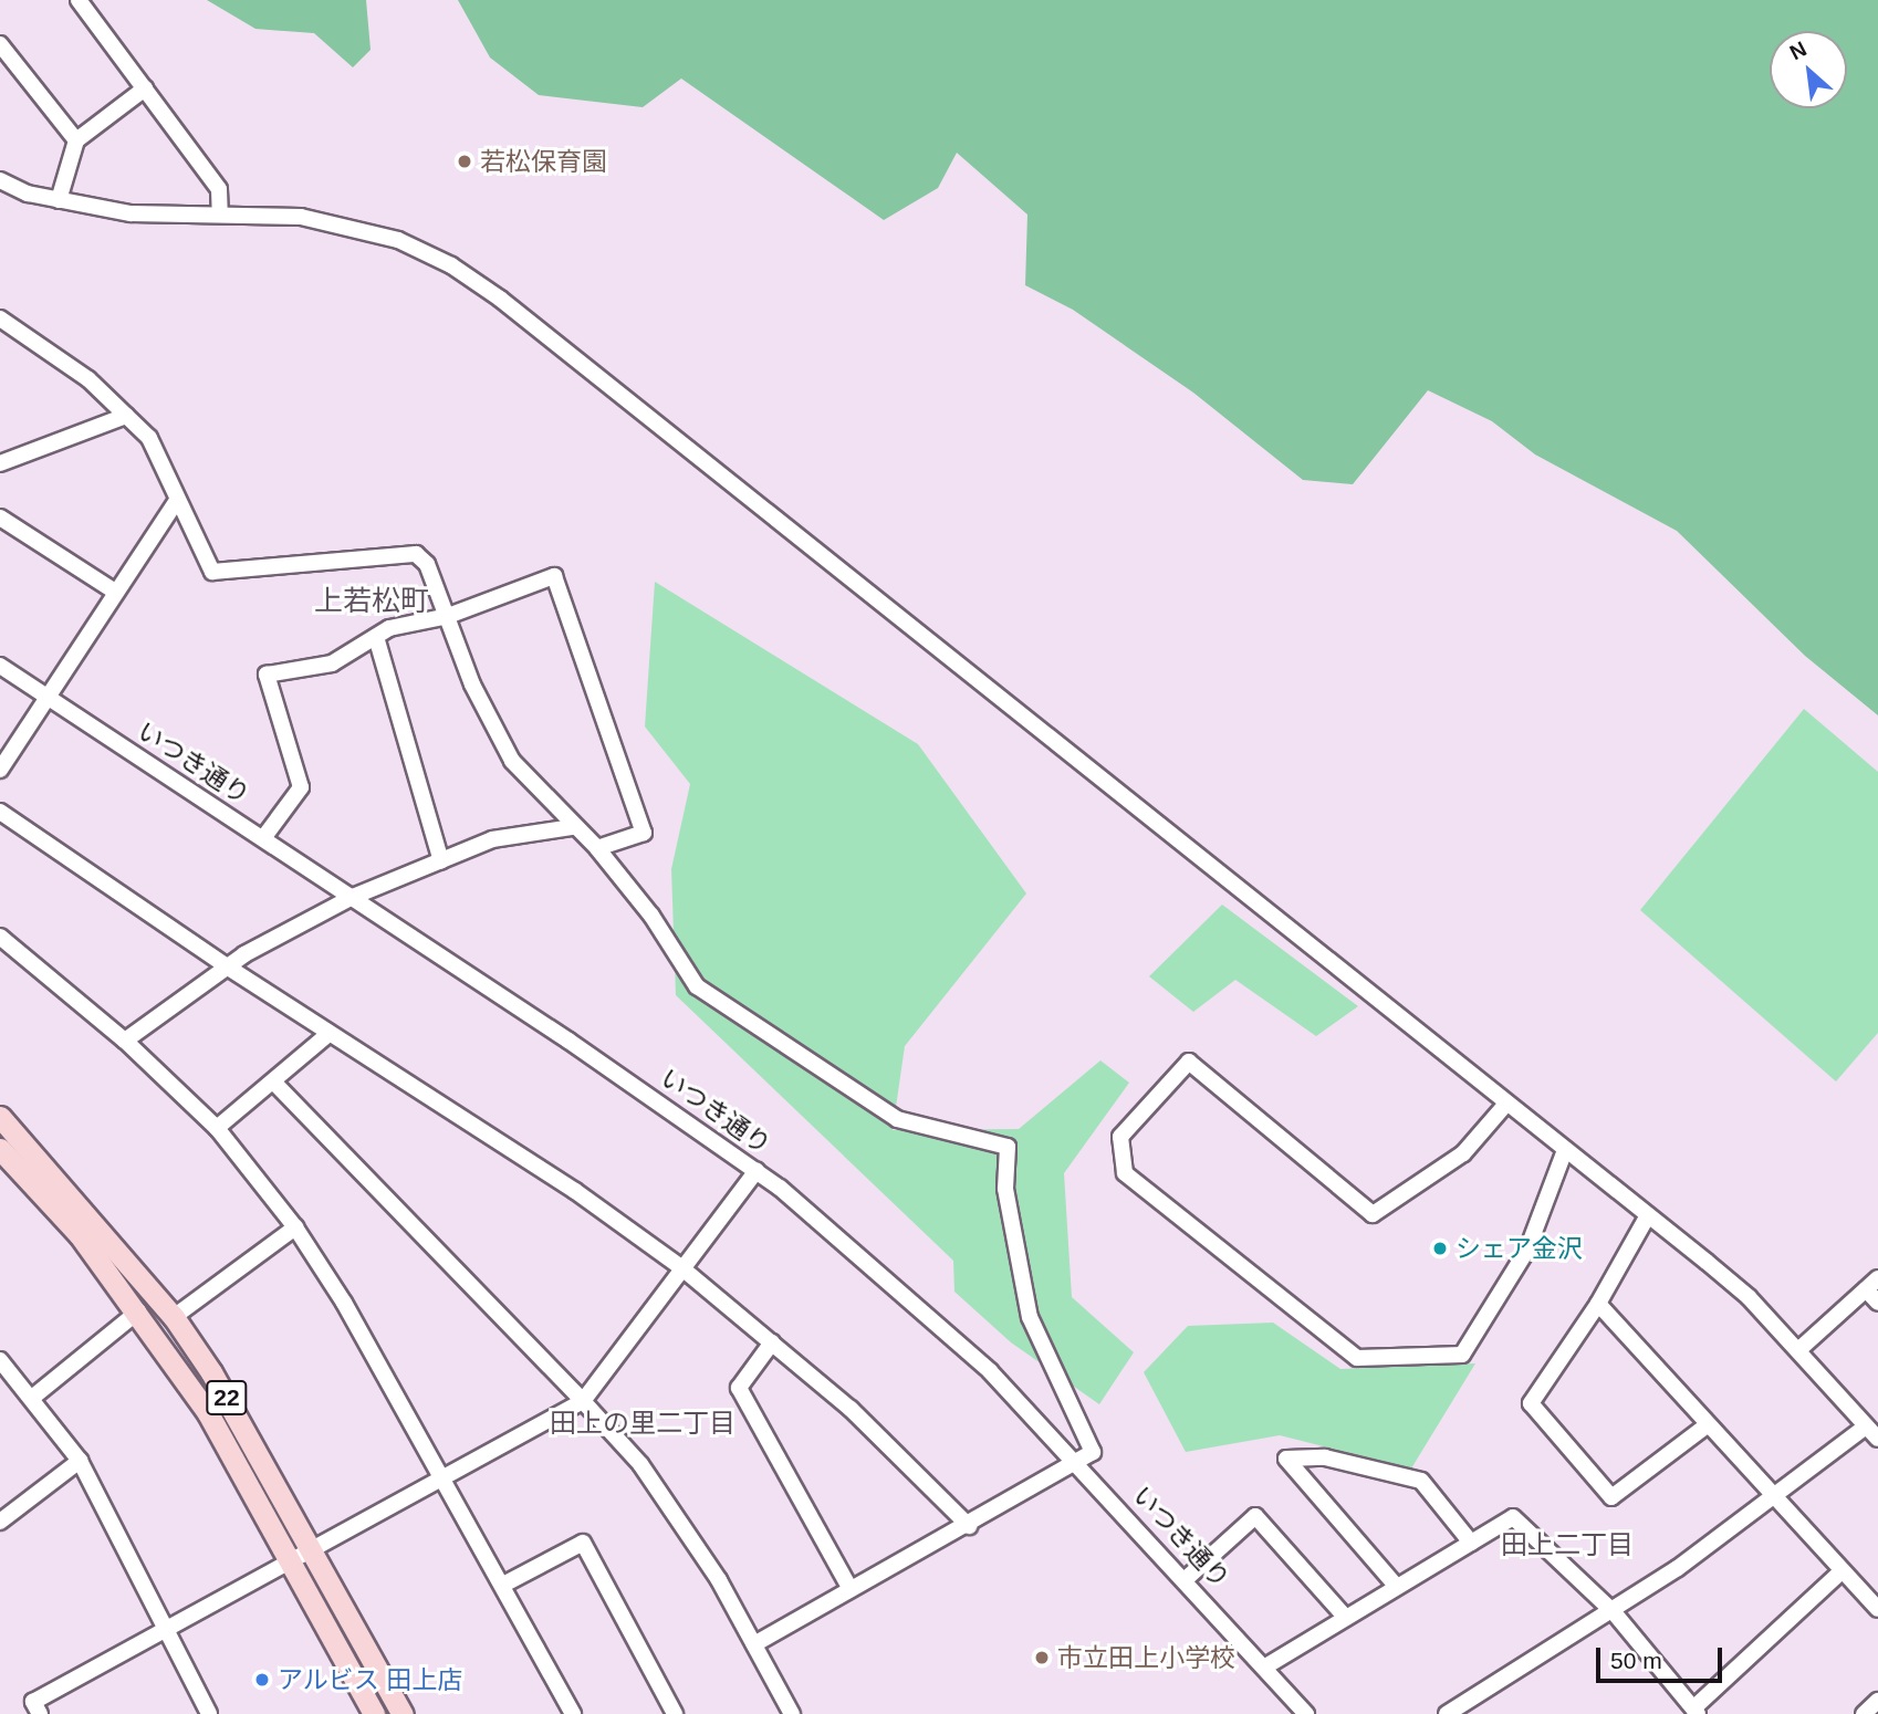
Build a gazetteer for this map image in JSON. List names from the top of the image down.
{
  "streets": {
    "main road": ["22"],
    "street": ["いつき通り"]
  },
  "districts": ["上若松町", "田上の里二丁目", "田上二丁目"],
  "places": [
    "若松保育園",
    "シェア金沢",
    "市立田上小学校",
    "アルビス 田上店"
  ],
  "scale_bar": "50 m",
  "north": "top left"
}
